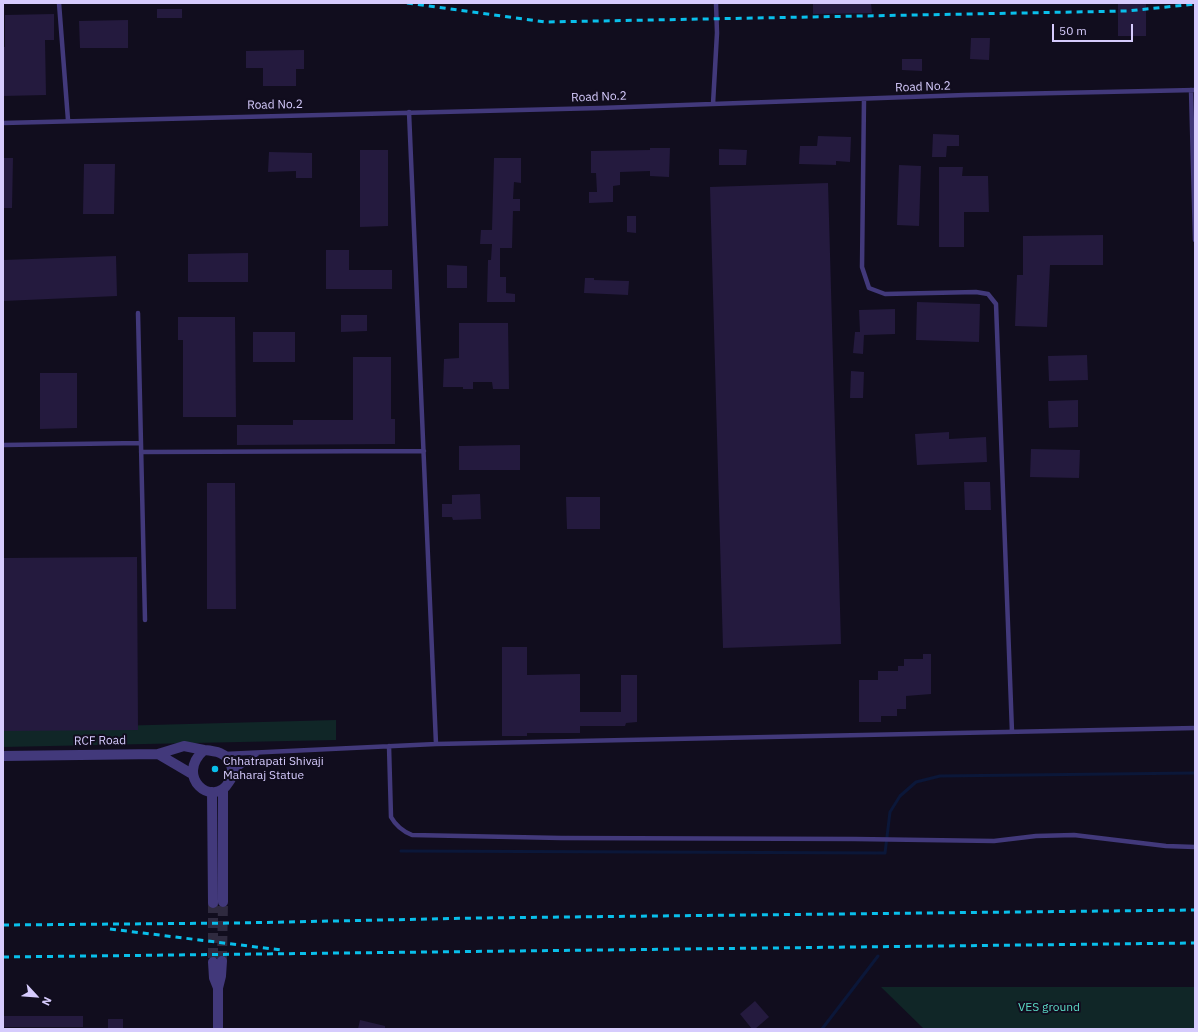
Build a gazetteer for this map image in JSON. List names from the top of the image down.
{
  "streets": {
    "street": ["RCF Road"],
    "lane": ["Road No.2"]
  },
  "parks": ["VES ground"],
  "places": ["Chhatrapati Shivaji Maharaj Statue"],
  "scale_bar": "50 m",
  "north": "bottom right"
}
